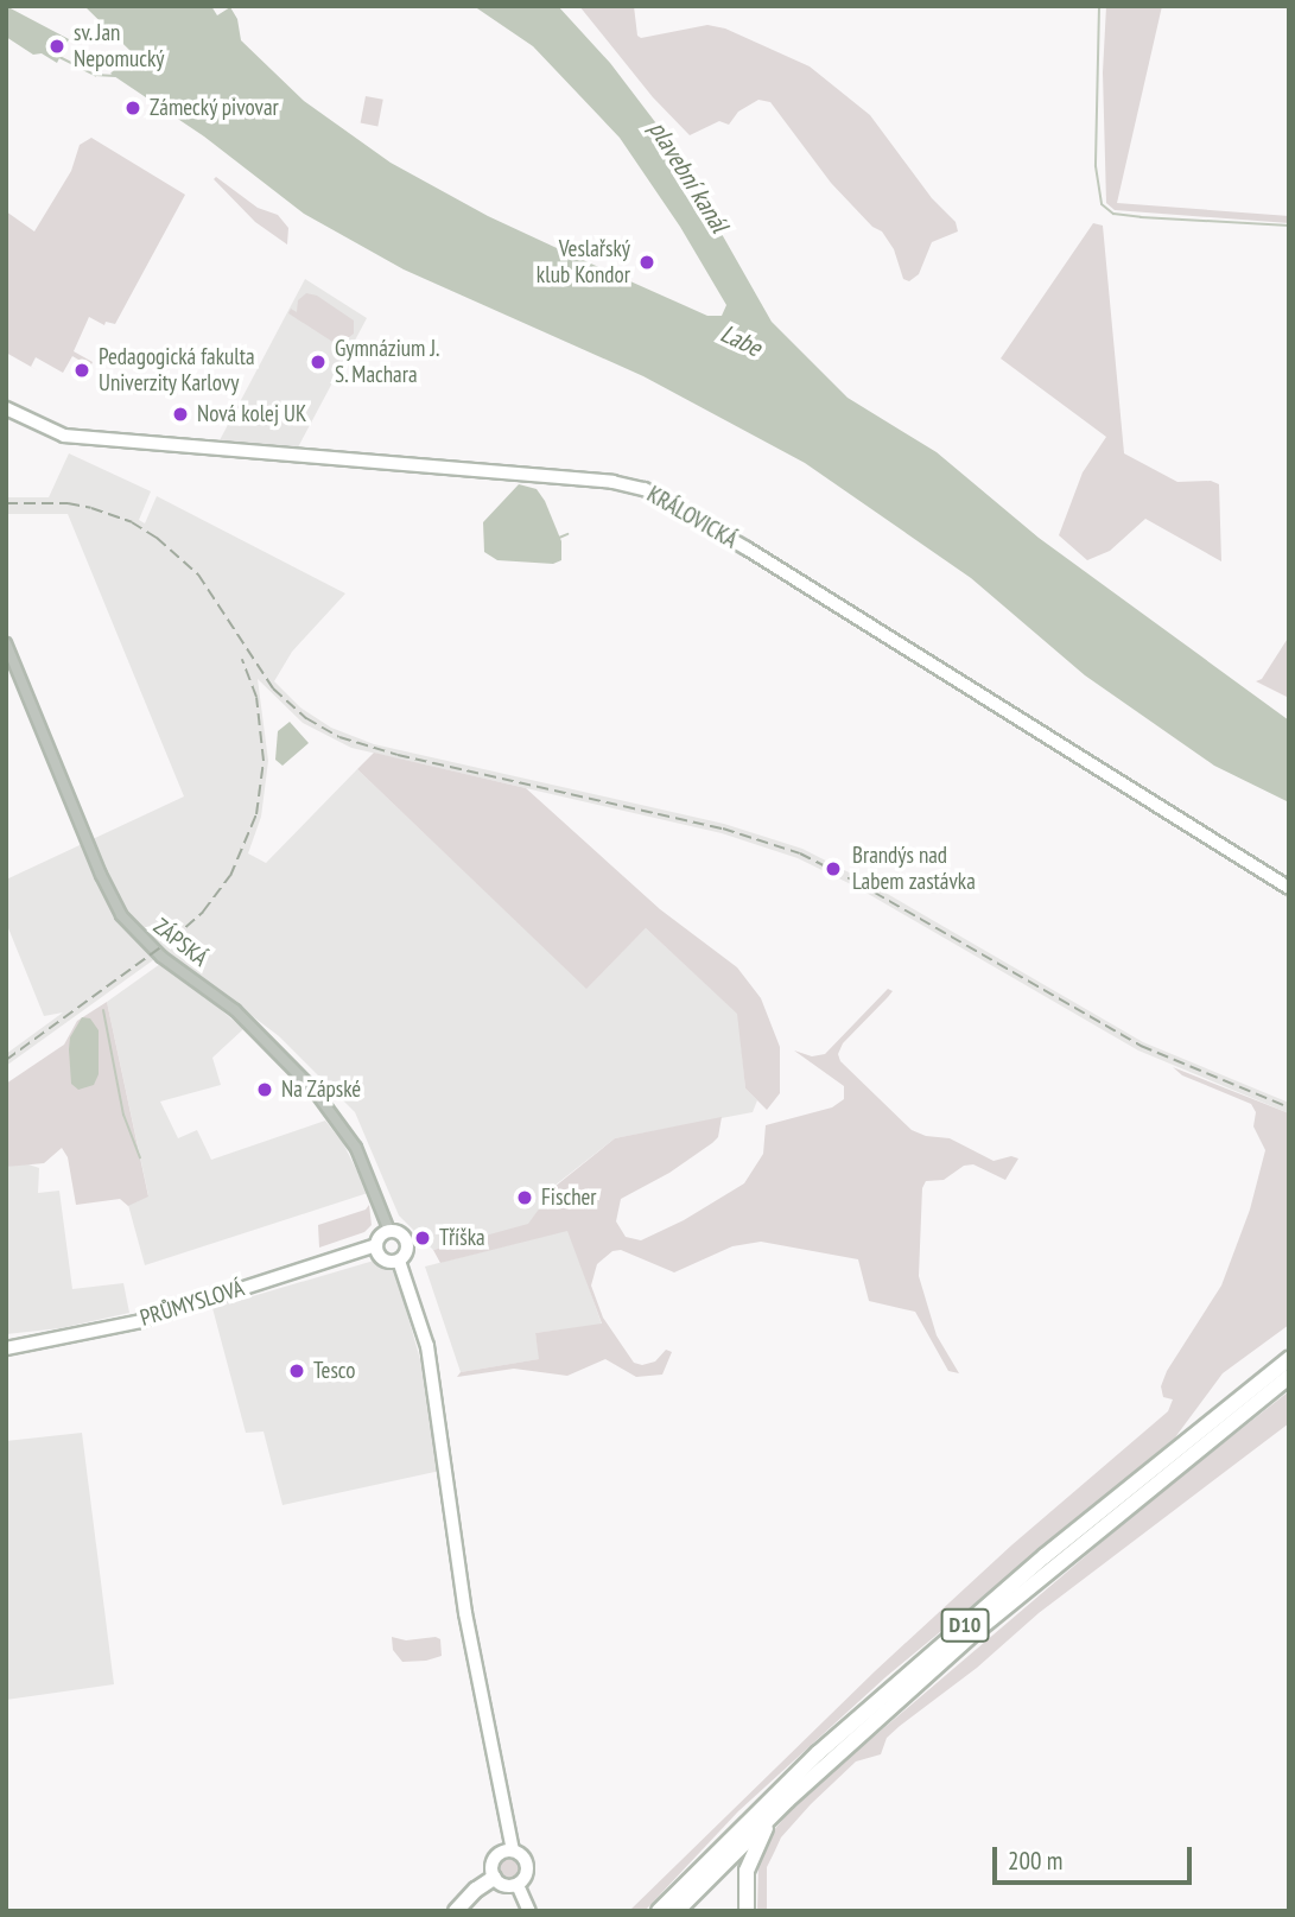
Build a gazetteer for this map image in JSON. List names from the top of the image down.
{
  "streets": {
    "highway": ["D10"],
    "main road": ["KRÁLOVICKÁ", "PRŮMYSLOVÁ"],
    "street": ["ZÁPSKÁ"]
  },
  "crossings": [
    ["ZÁPSKÁ", "PRŮMYSLOVÁ"]
  ],
  "water": ["plavební kanál", "Labe"],
  "places": [
    "sv. Jan Nepomucký",
    "Zámecký pivovar",
    "Veslařský klub Kondor",
    "Gymnázium J. S. Machara",
    "Pedagogická fakulta Univerzity Karlovy",
    "Nová kolej UK",
    "Brandýs nad Labem zastávka",
    "Na Zápské",
    "Fischer",
    "Tříška",
    "Tesco"
  ],
  "scale_bar": "200 m"
}
